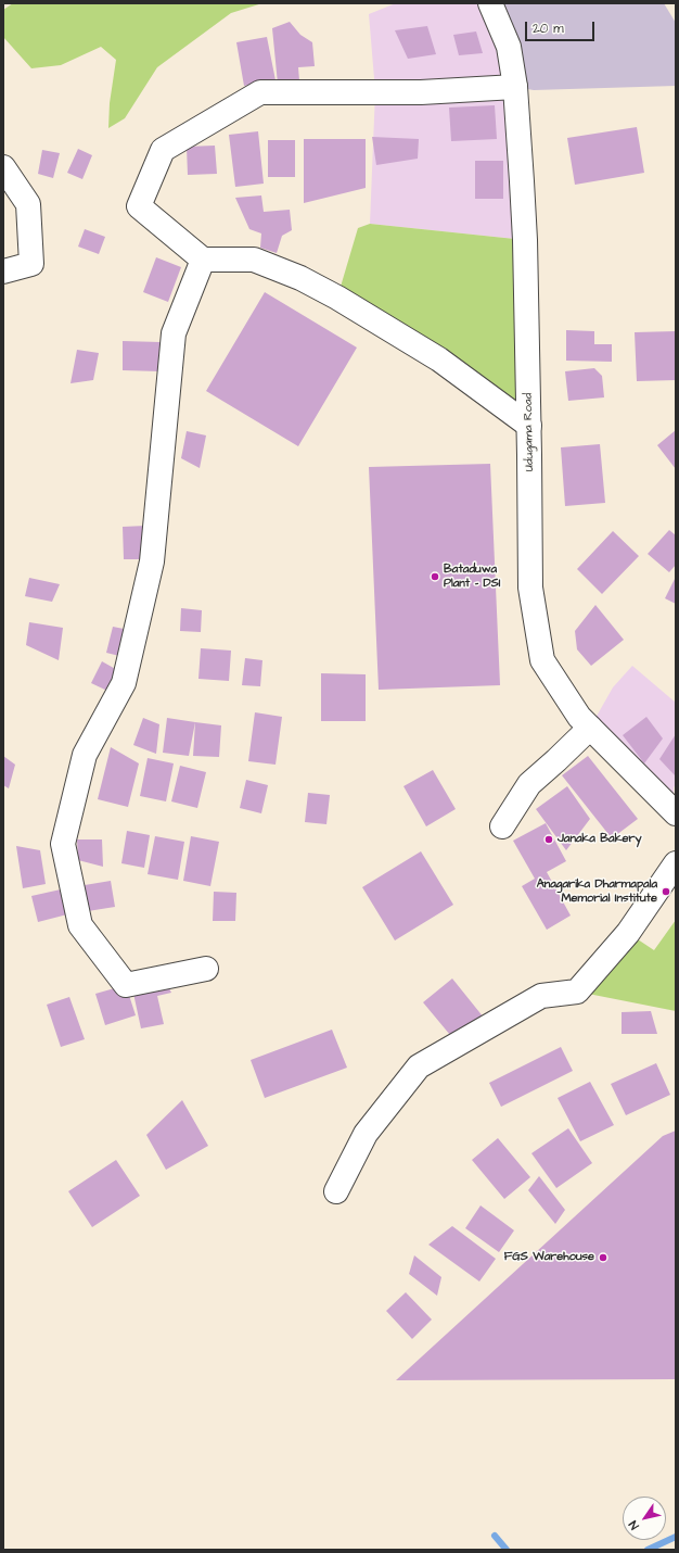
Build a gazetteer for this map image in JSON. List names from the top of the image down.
{
  "streets": {
    "street": ["Udugama Road"]
  },
  "places": [
    "Bataduwa Plant - DSI",
    "Janaka Bakery",
    "Anagarika Dharmapala Memorial Institute",
    "FGS Warehouse"
  ],
  "scale_bar": "20 m",
  "north": "bottom left"
}
